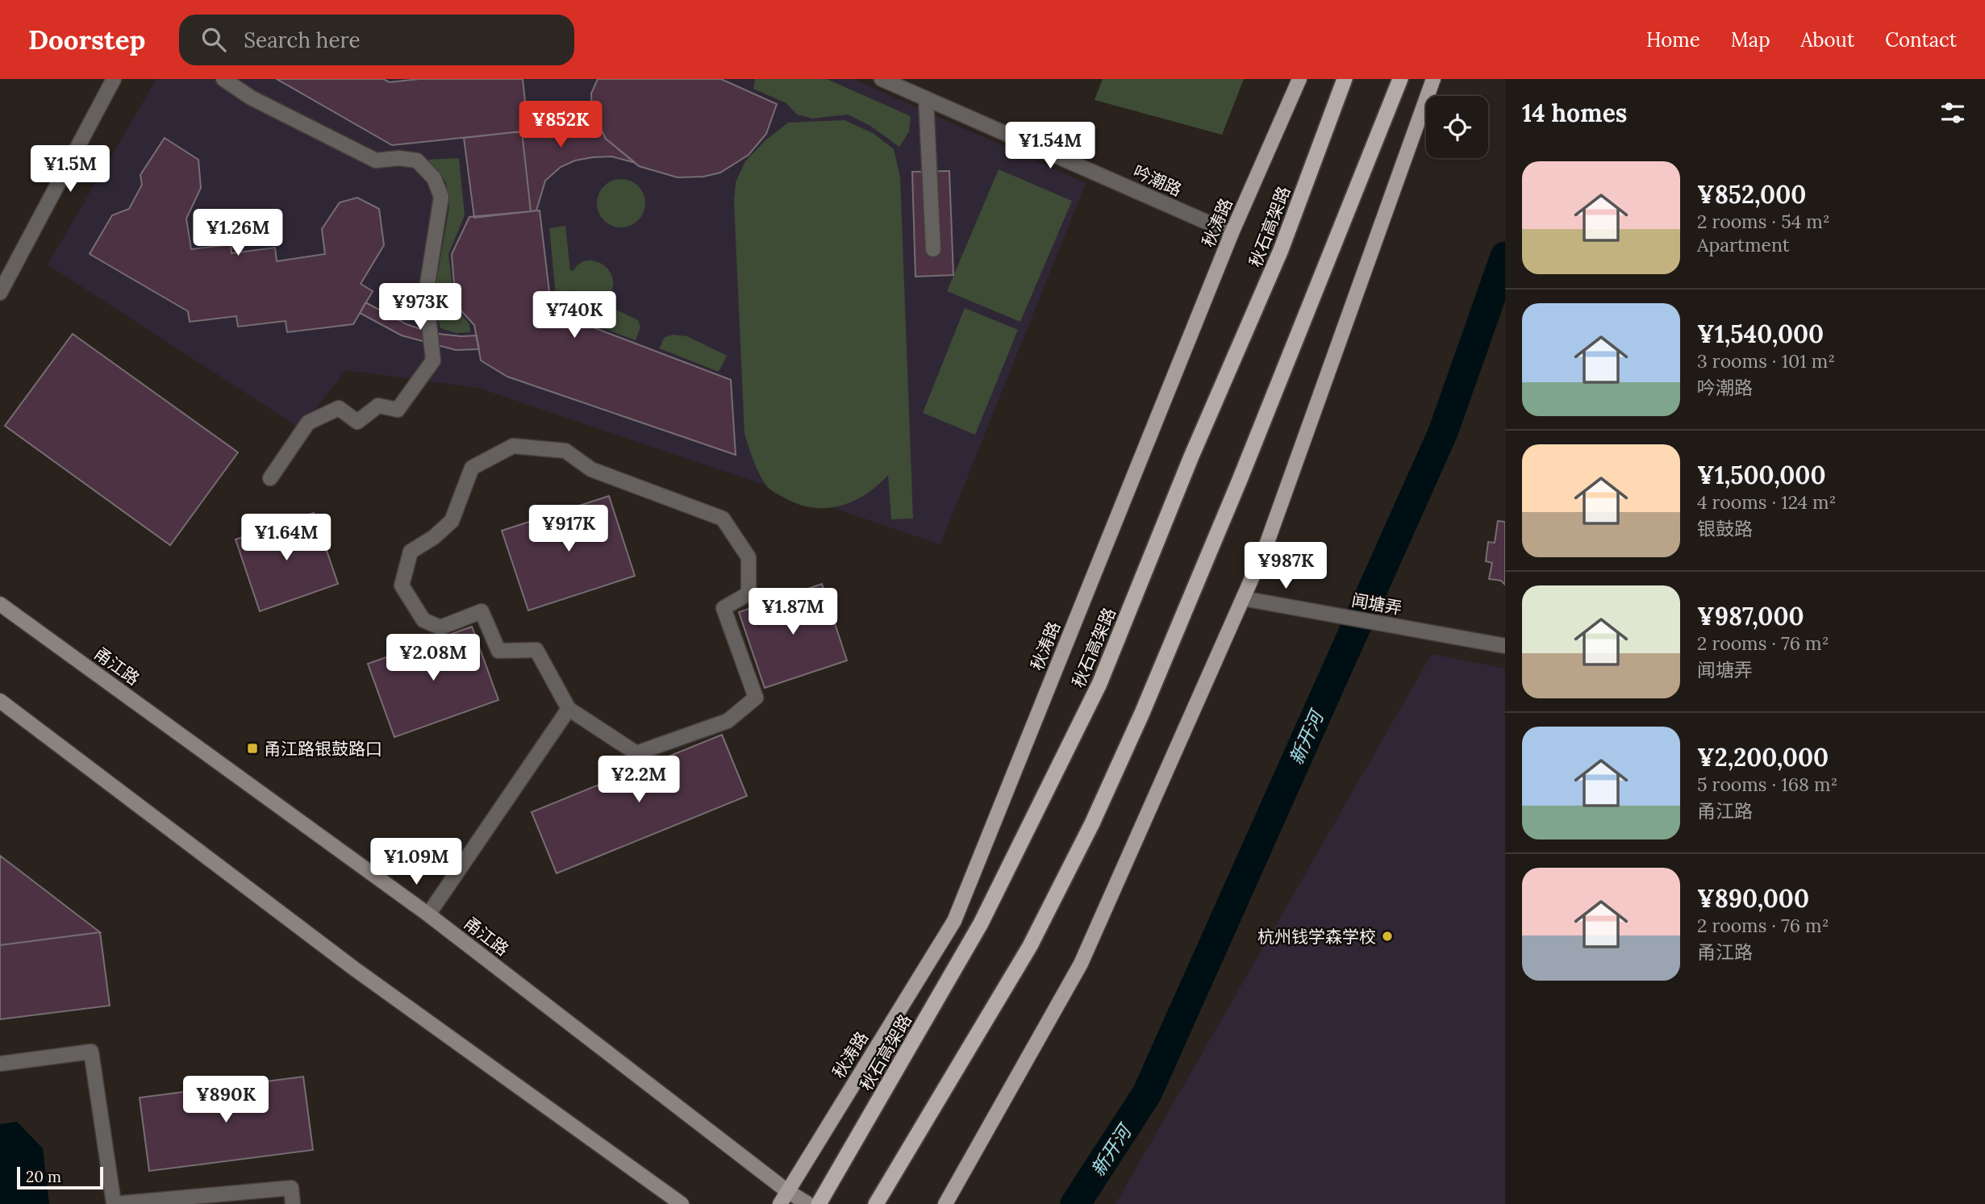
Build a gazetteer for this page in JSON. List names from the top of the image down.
{
  "streets": {
    "highway": ["秋石高架路"],
    "main road": ["秋涛路", "甬江路"],
    "street": ["吟潮路", "闻塘弄"]
  },
  "crossings": [
    ["吟潮路", "秋涛路"],
    ["秋涛路", "甬江路"]
  ],
  "water": ["新开河"],
  "places": {
    "transit": ["甬江路银鼓路口"],
    "other": ["杭州钱学森学校"]
  },
  "scale_bar": "20 m",
  "page": {
    "header": "Doorstep",
    "search": "Search here",
    "nav": [
      "Home",
      "Map",
      "About",
      "Contact"
    ],
    "heading": "14 homes",
    "price": [
      "¥852K",
      "¥1.54M",
      "¥1.5M",
      "¥1.26M",
      "¥973K",
      "¥740K",
      "¥917K",
      "¥1.64M",
      "¥987K",
      "¥1.87M",
      "¥2.08M",
      "¥2.2M",
      "¥1.09M",
      "¥890K"
    ],
    "list": [
      {
        "name": "¥852,000",
        "note": "2 rooms · 54 m² · Apartment"
      },
      {
        "name": "¥1,540,000",
        "note": "3 rooms · 101 m² · 吟潮路"
      },
      {
        "name": "¥1,500,000",
        "note": "4 rooms · 124 m² · 银鼓路"
      },
      {
        "name": "¥987,000",
        "note": "2 rooms · 76 m² · 闻塘弄"
      },
      {
        "name": "¥2,200,000",
        "note": "5 rooms · 168 m² · 甬江路"
      },
      {
        "name": "¥890,000",
        "note": "2 rooms · 76 m² · 甬江路"
      }
    ],
    "scale": "20 m"
  }
}
